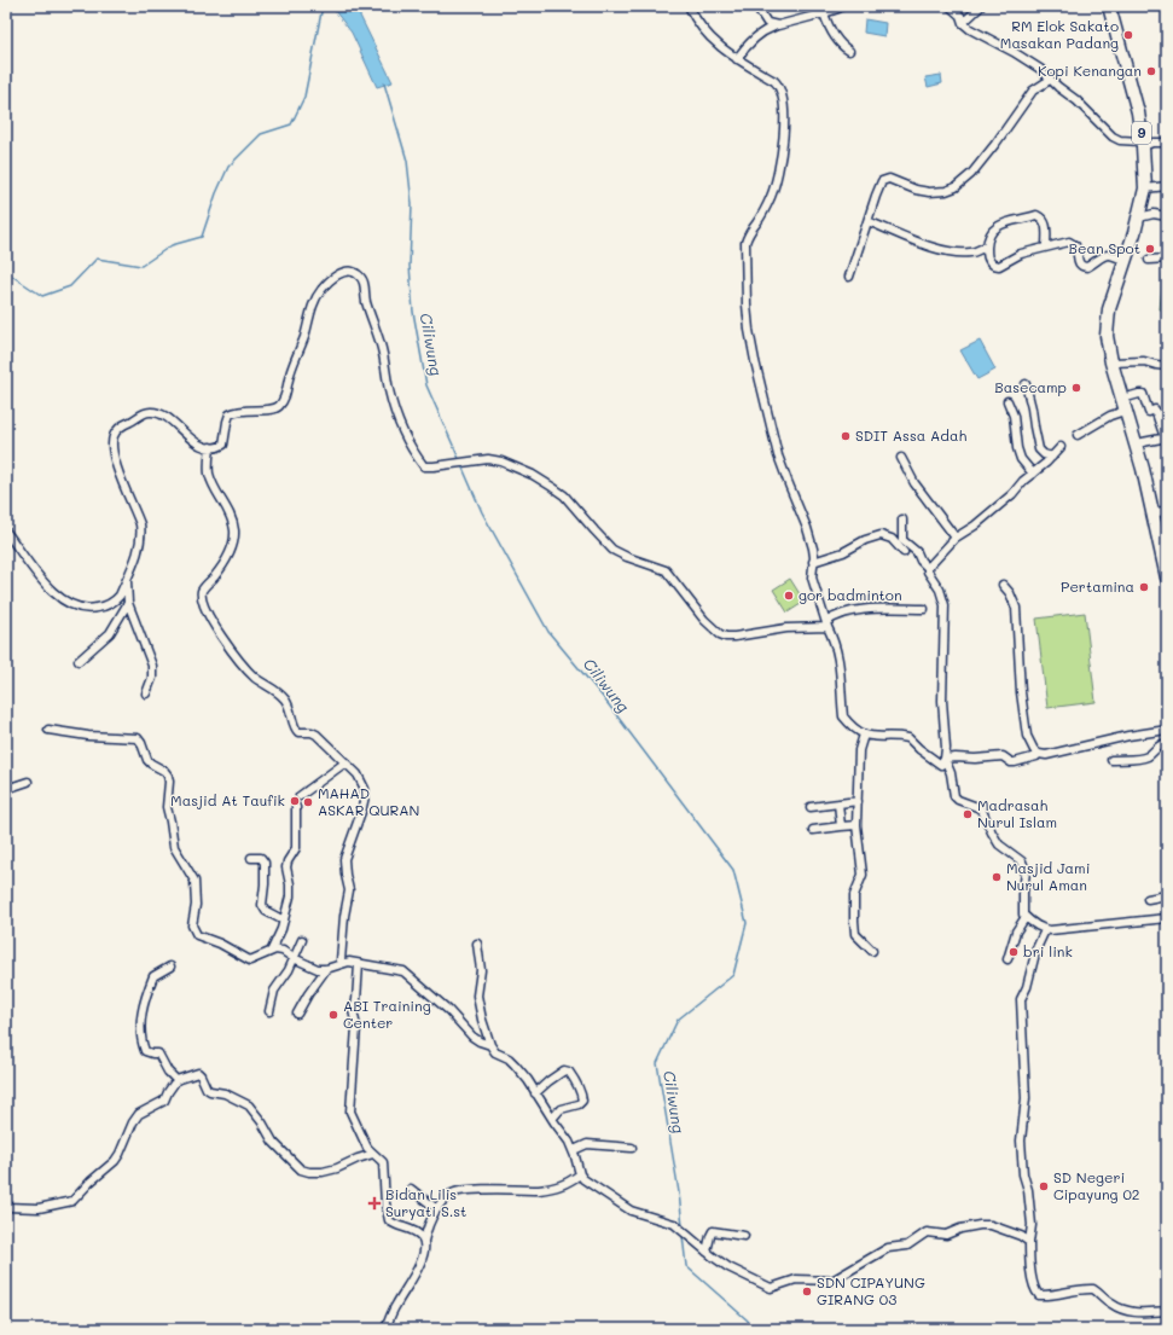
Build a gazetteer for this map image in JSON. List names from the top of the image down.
{
  "streets": {
    "highway": ["9"]
  },
  "water": ["Ciliwung"],
  "places": {
    "other": [
      "RM Elok Sakato Masakan Padang",
      "Kopi Kenangan",
      "Bean Spot",
      "Basecamp",
      "SDIT Assa Adah",
      "Pertamina",
      "gor badminton",
      "Masjid At Taufik",
      "MAHAD ASKAR QURAN",
      "Madrasah Nurul Islam",
      "Masjid Jami Nurul Aman",
      "bri link",
      "ABI Training Center",
      "SD Negeri Cipayung 02",
      "SDN CIPAYUNG GIRANG 03"
    ],
    "health": ["Bidan Lilis Suryati S.st"]
  }
}
